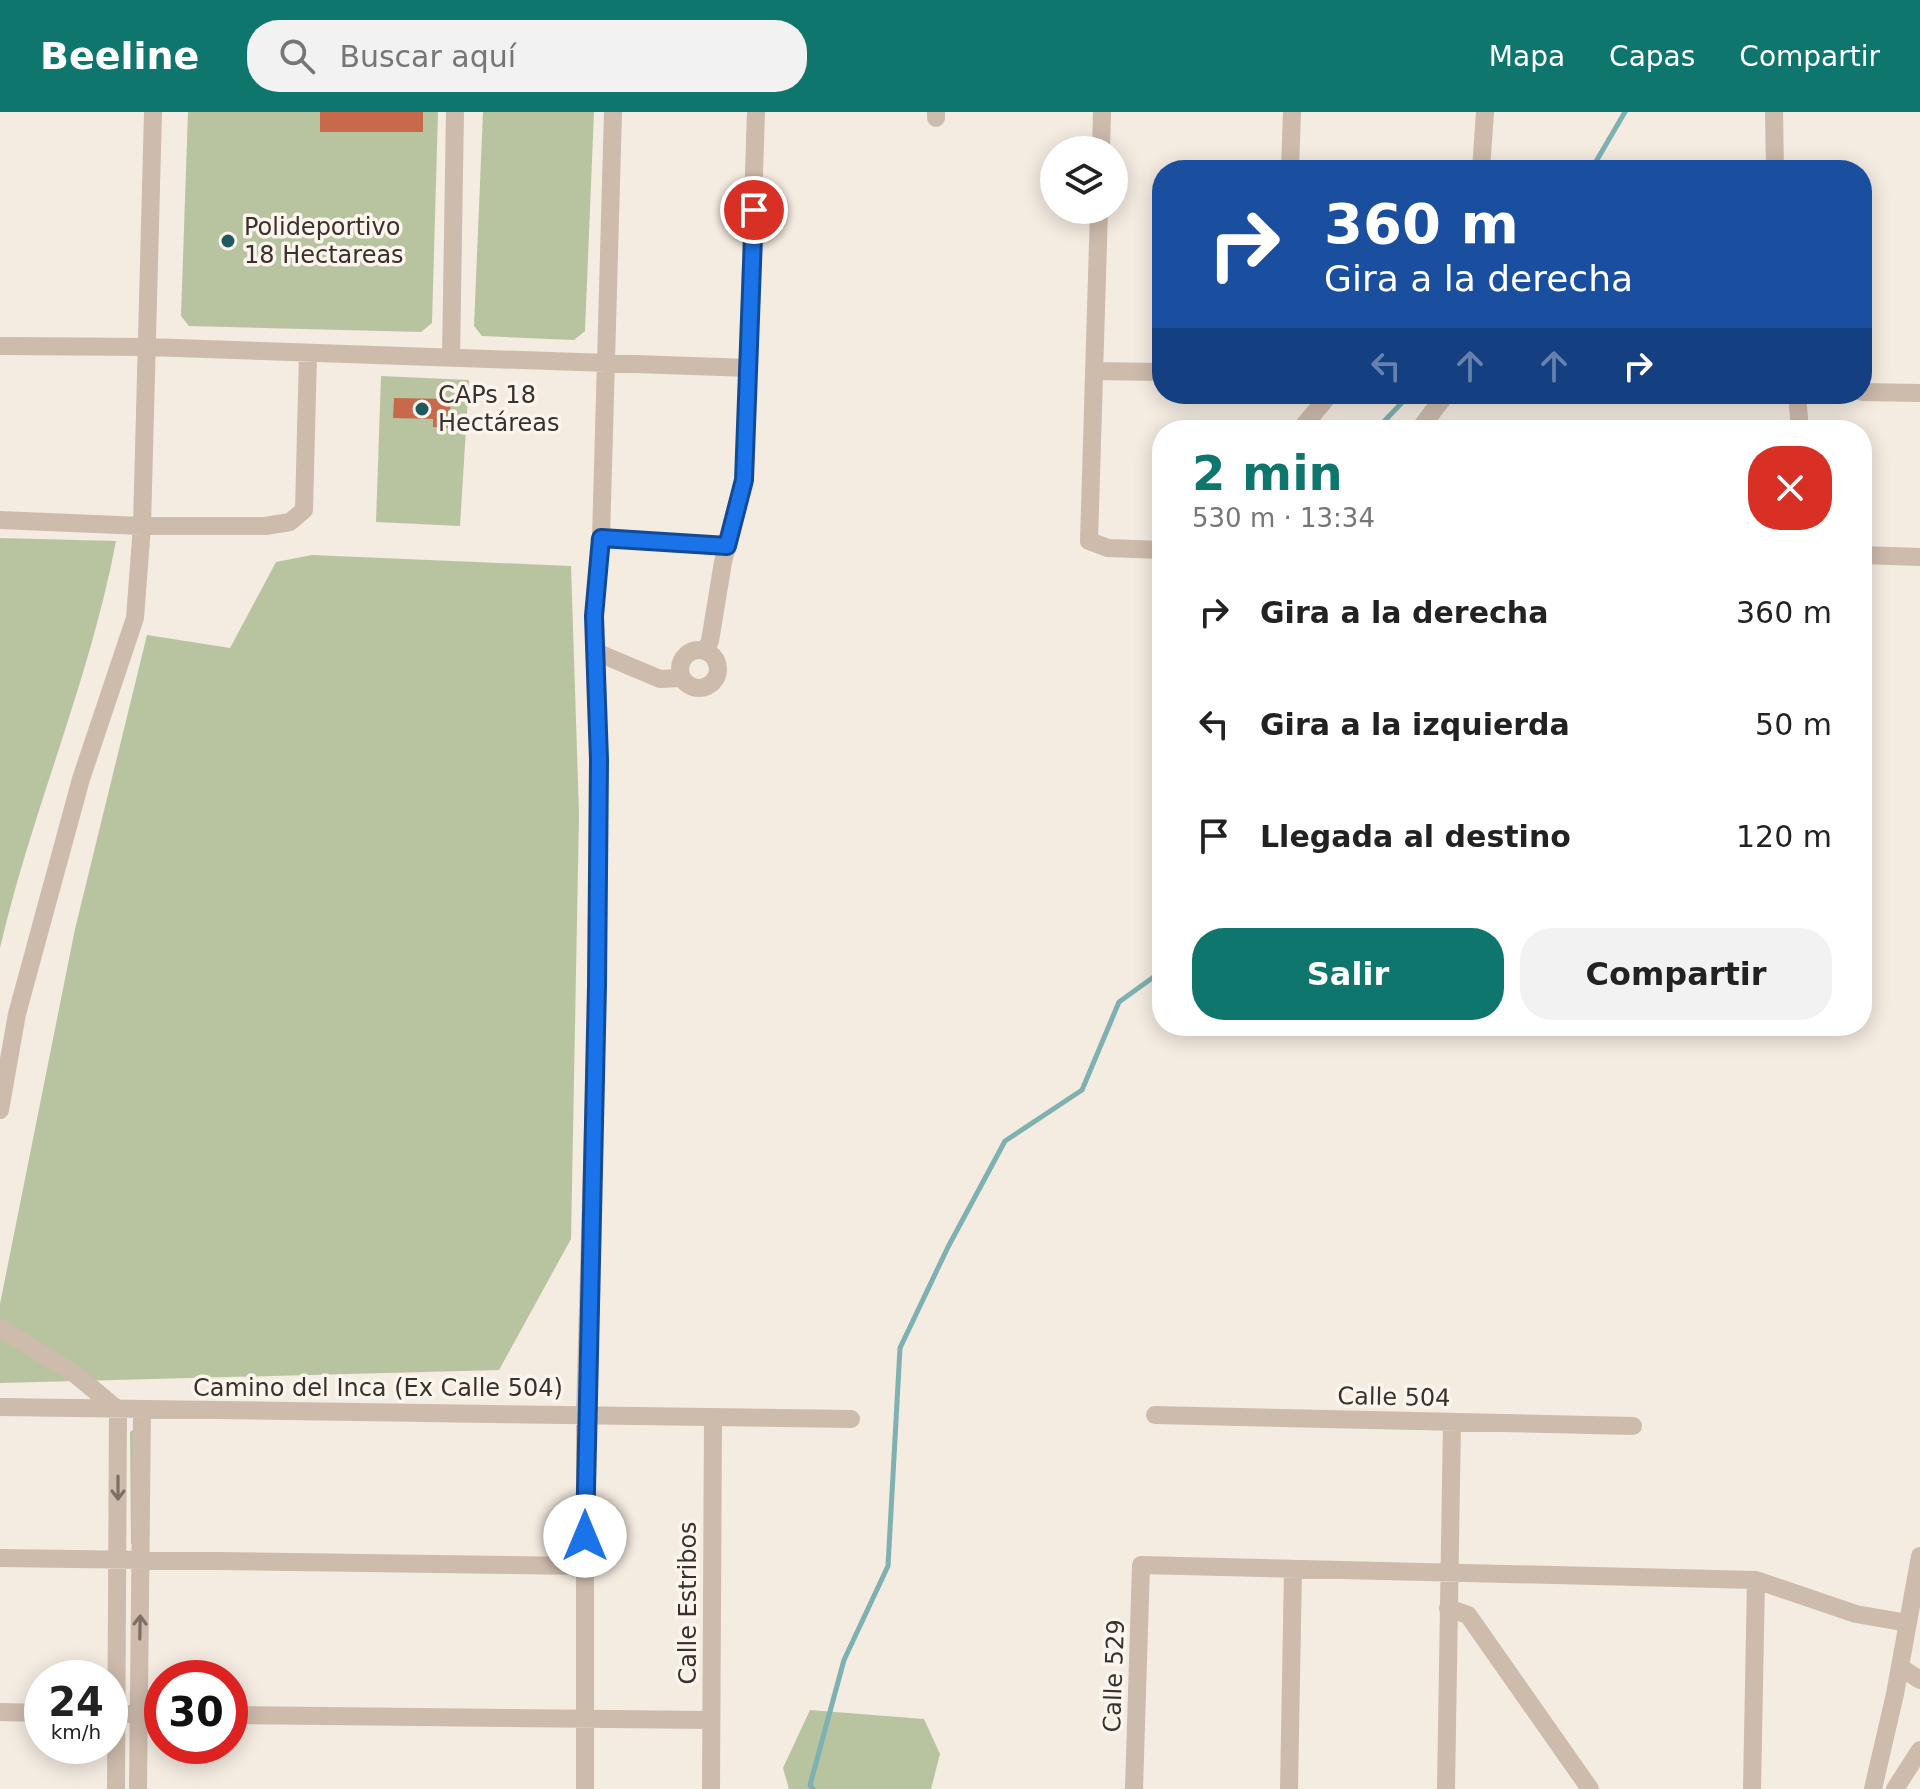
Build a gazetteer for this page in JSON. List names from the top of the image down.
{
  "streets": {
    "street": [
      "Camino del Inca (Ex Calle 504)",
      "Calle 504",
      "Calle Estribos",
      "Calle 529"
    ]
  },
  "crossings": [
    ["Camino del Inca (Ex Calle 504)", "Calle Estribos"]
  ],
  "places": ["Polideportivo 18 Hectareas", "CAPs 18 Hectáreas"],
  "page": {
    "header": "Beeline",
    "search": "Buscar aquí",
    "nav": ["Mapa", "Capas", "Compartir"],
    "turn": ["360 m", "Gira a la derecha"],
    "heading": ["2 min", "530 m · 13:34"],
    "list": [
      {
        "name": "Gira a la derecha",
        "value": "360 m"
      },
      {
        "name": "Gira a la izquierda",
        "value": "50 m"
      },
      {
        "name": "Llegada al destino",
        "value": "120 m"
      }
    ],
    "buttons": ["Salir", "Compartir"],
    "speed": "24 km/h",
    "limit": "30"
  }
}
